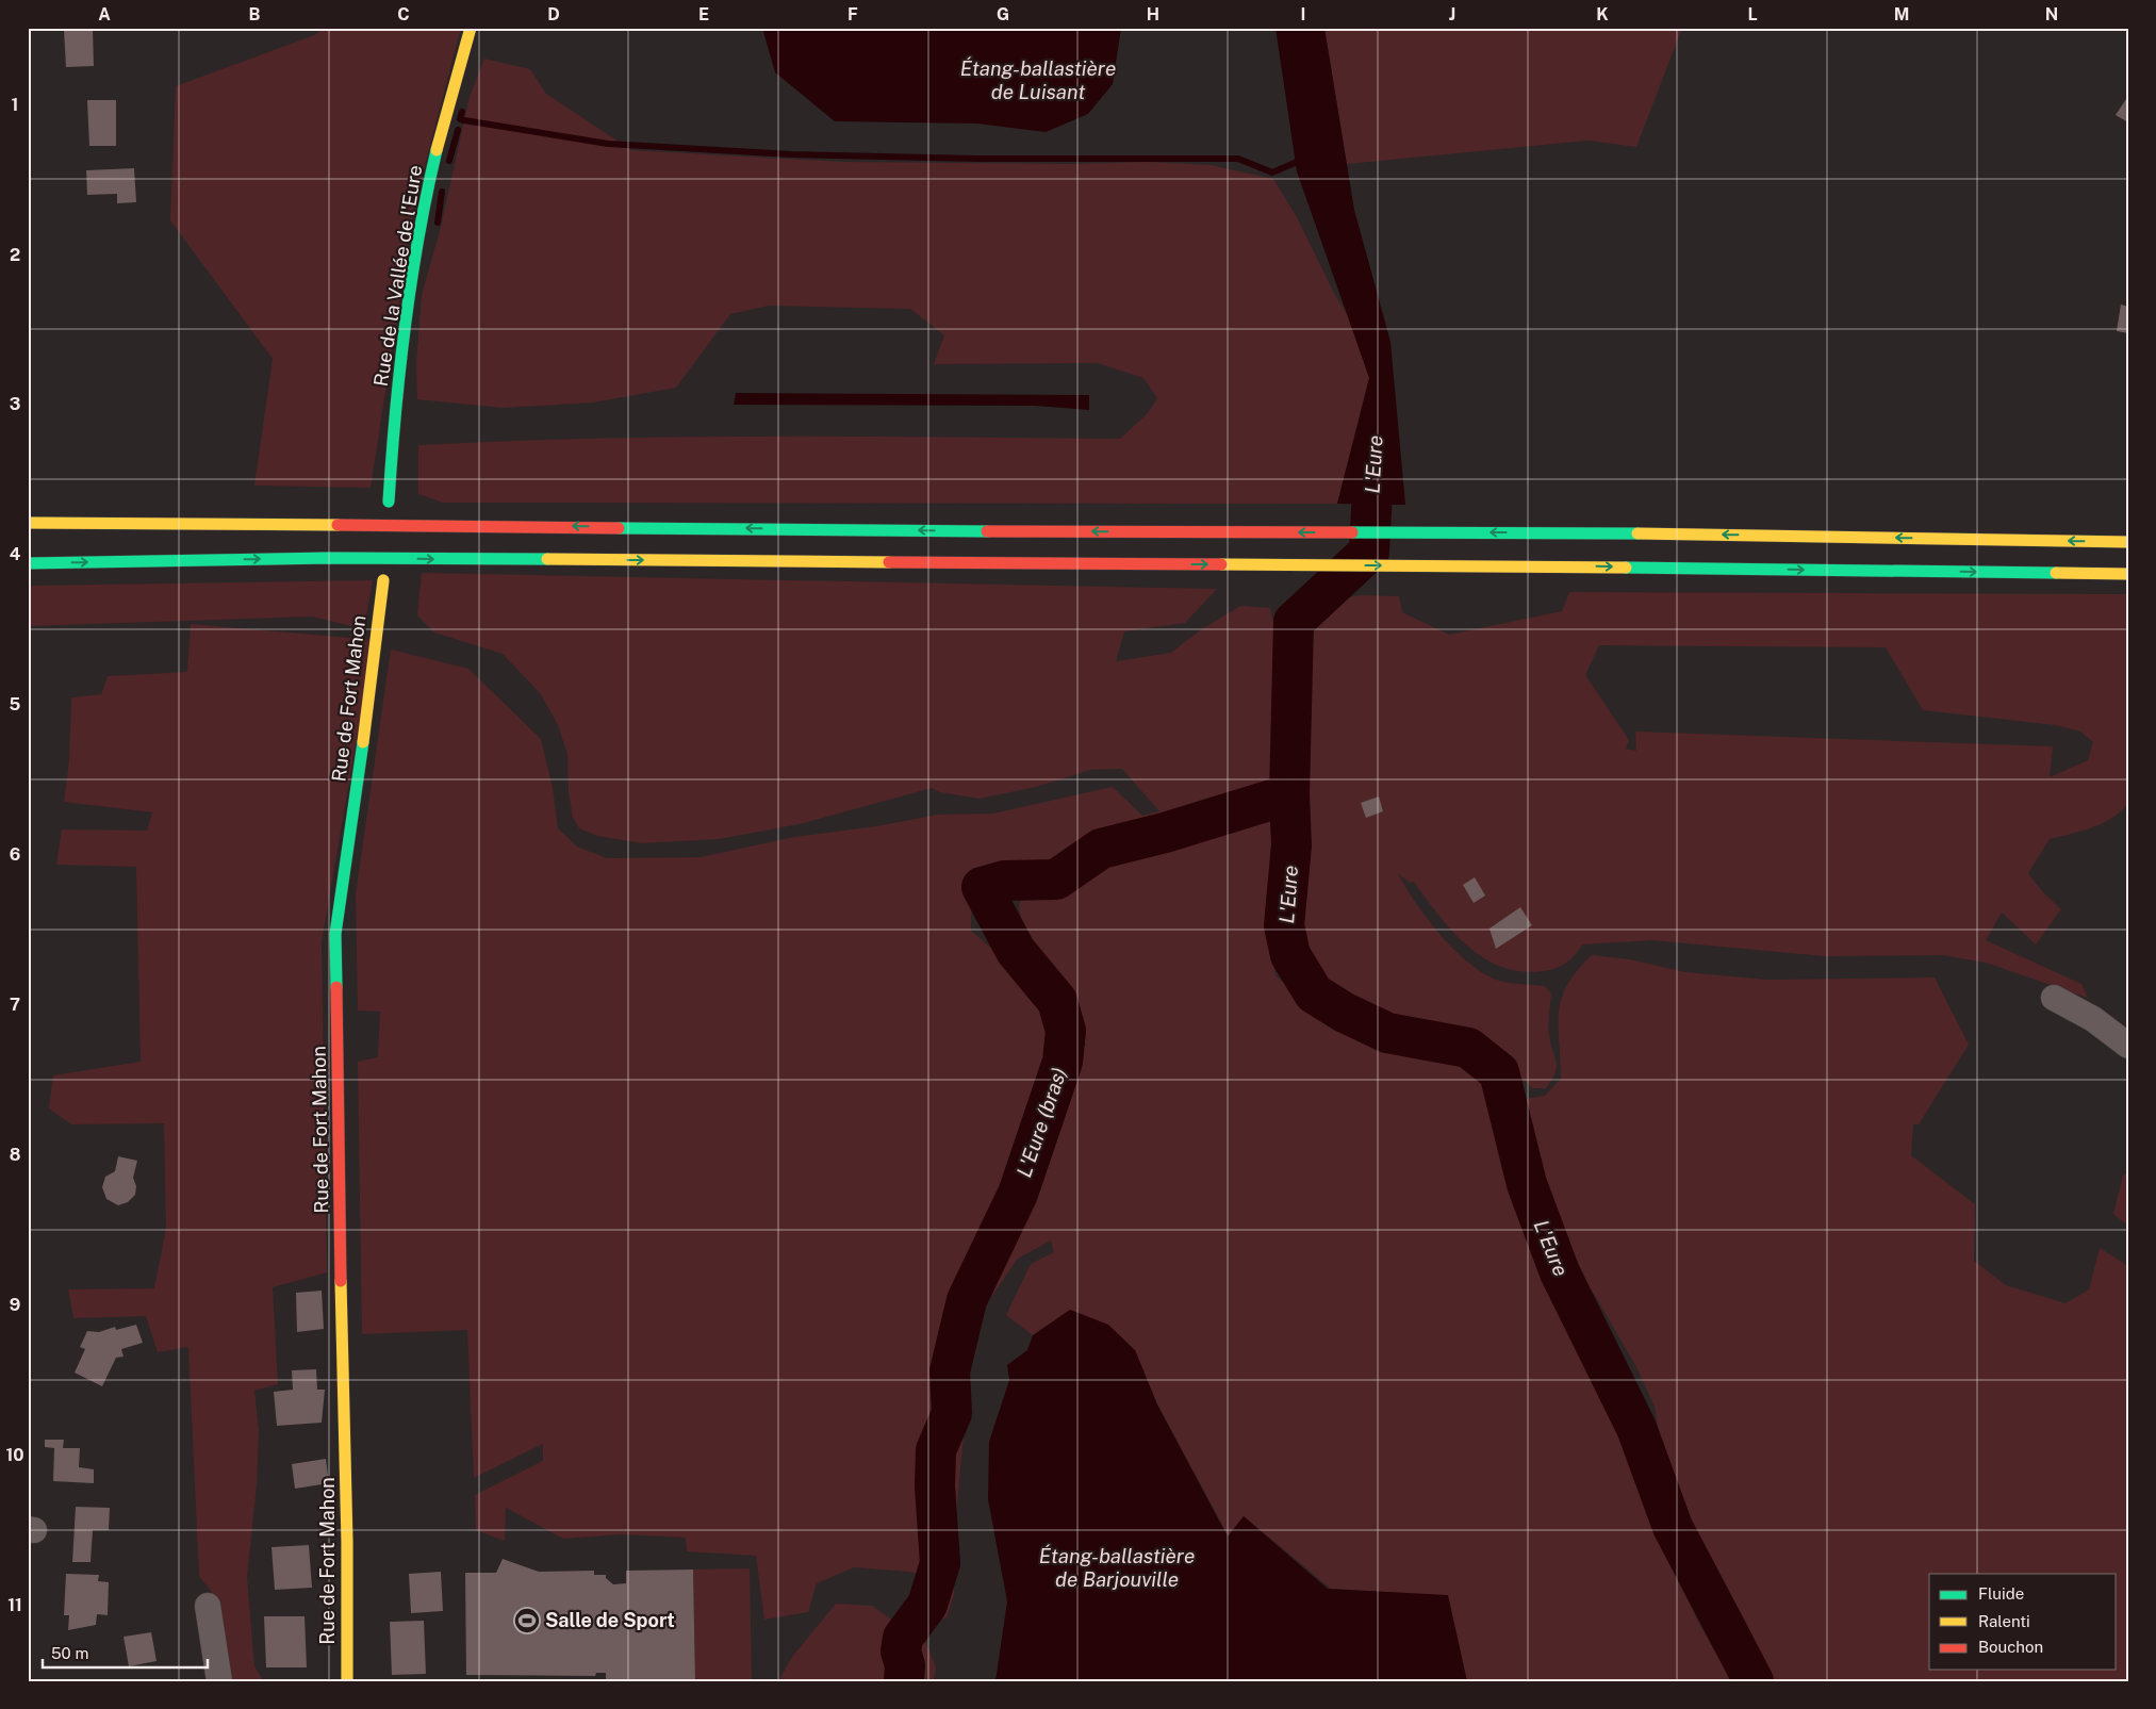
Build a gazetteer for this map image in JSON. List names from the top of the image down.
{
  "streets": {
    "main road": ["Rue de la Vallée de l'Eure", "Rue de Fort Mahon"]
  },
  "water": [
    "Étang-ballastière de Luisant",
    "L'Eure",
    "L'Eure (bras)",
    "Étang-ballastière de Barjouville"
  ],
  "places": {
    "sports": ["Salle de Sport"]
  },
  "legend": ["Fluide", "Ralenti", "Bouchon"],
  "scale_bar": "50 m",
  "grid": {
    "columns": [
      "A",
      "B",
      "C",
      "D",
      "E",
      "F",
      "G",
      "H",
      "I",
      "J",
      "K",
      "L",
      "M",
      "N"
    ],
    "rows": [
      "1",
      "2",
      "3",
      "4",
      "5",
      "6",
      "7",
      "8",
      "9",
      "10",
      "11"
    ]
  }
}
